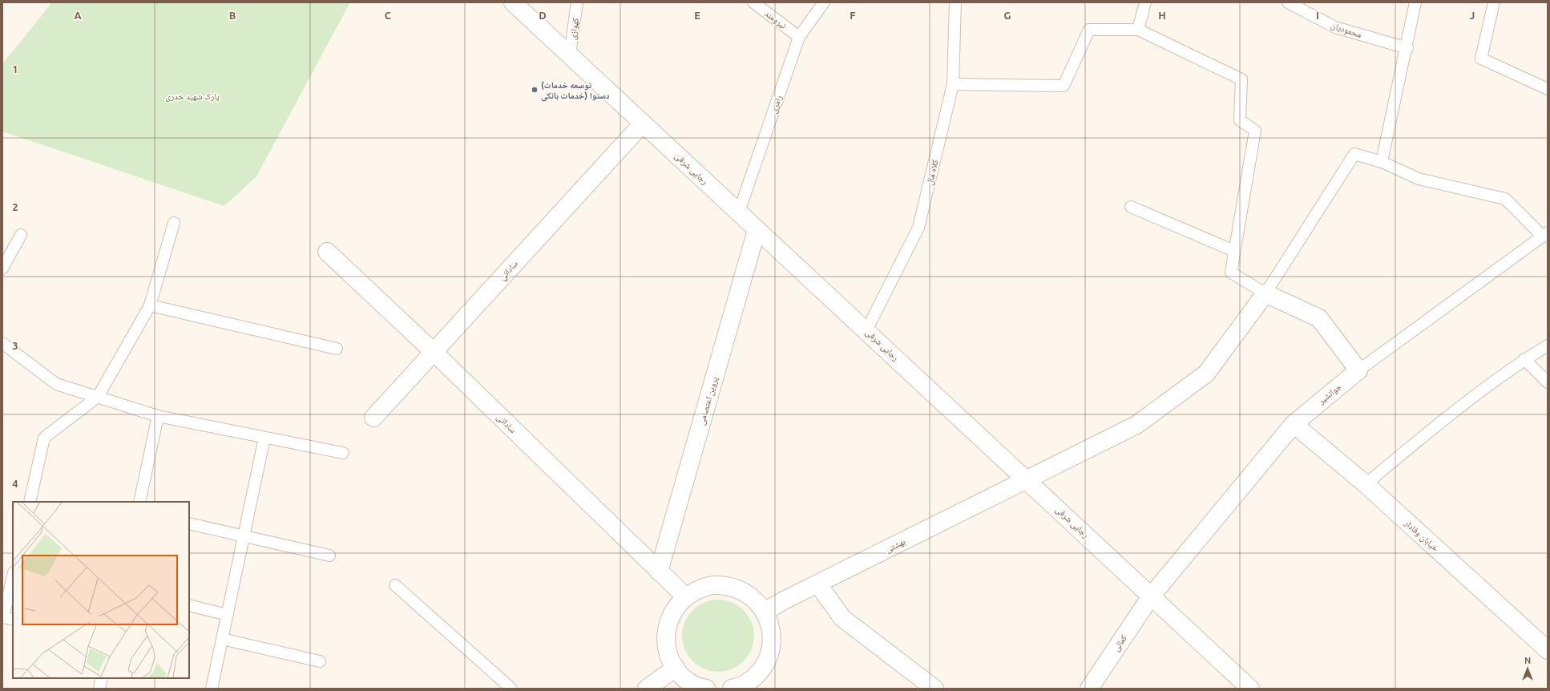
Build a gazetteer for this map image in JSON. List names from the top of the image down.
{
  "streets": {
    "street": [
      "رجایی شرقی",
      "ساداتي",
      "جوانشیر",
      "پروین اعتصامی",
      "ساداتی",
      "خیابان وفادار",
      "بهشتی",
      "کمالی"
    ],
    "lane": [
      "نیرومند",
      "کهوازی",
      "محمودیان",
      "رامزی",
      "کلاه مال"
    ]
  },
  "crossings": [
    ["نیرومند", "رامزی"],
    ["کهوازی", "رجایی شرقی"],
    ["رامزی", "رجایی شرقی"],
    ["رجایی شرقی", "کلاه مال"],
    ["رجایی شرقی", "ساداتي"],
    ["رجایی شرقی", "جوانشیر"],
    ["رجایی شرقی", "پروین اعتصامی"],
    ["رجایی شرقی", "بهشتی"],
    ["رجایی شرقی", "کمالی"],
    ["ساداتي", "ساداتی"],
    ["جوانشیر", "خیابان وفادار"],
    ["جوانشیر", "کمالی"],
    ["پروین اعتصامی", "ساداتی"]
  ],
  "parks": ["پارک شهید خدری"],
  "places": ["(توسعه خدمات دستوا (خدمات بانکی"],
  "north": "top",
  "grid": {
    "columns": [
      "A",
      "B",
      "C",
      "D",
      "E",
      "F",
      "G",
      "H",
      "I",
      "J"
    ],
    "rows": [
      "1",
      "2",
      "3",
      "4"
    ]
  }
}
